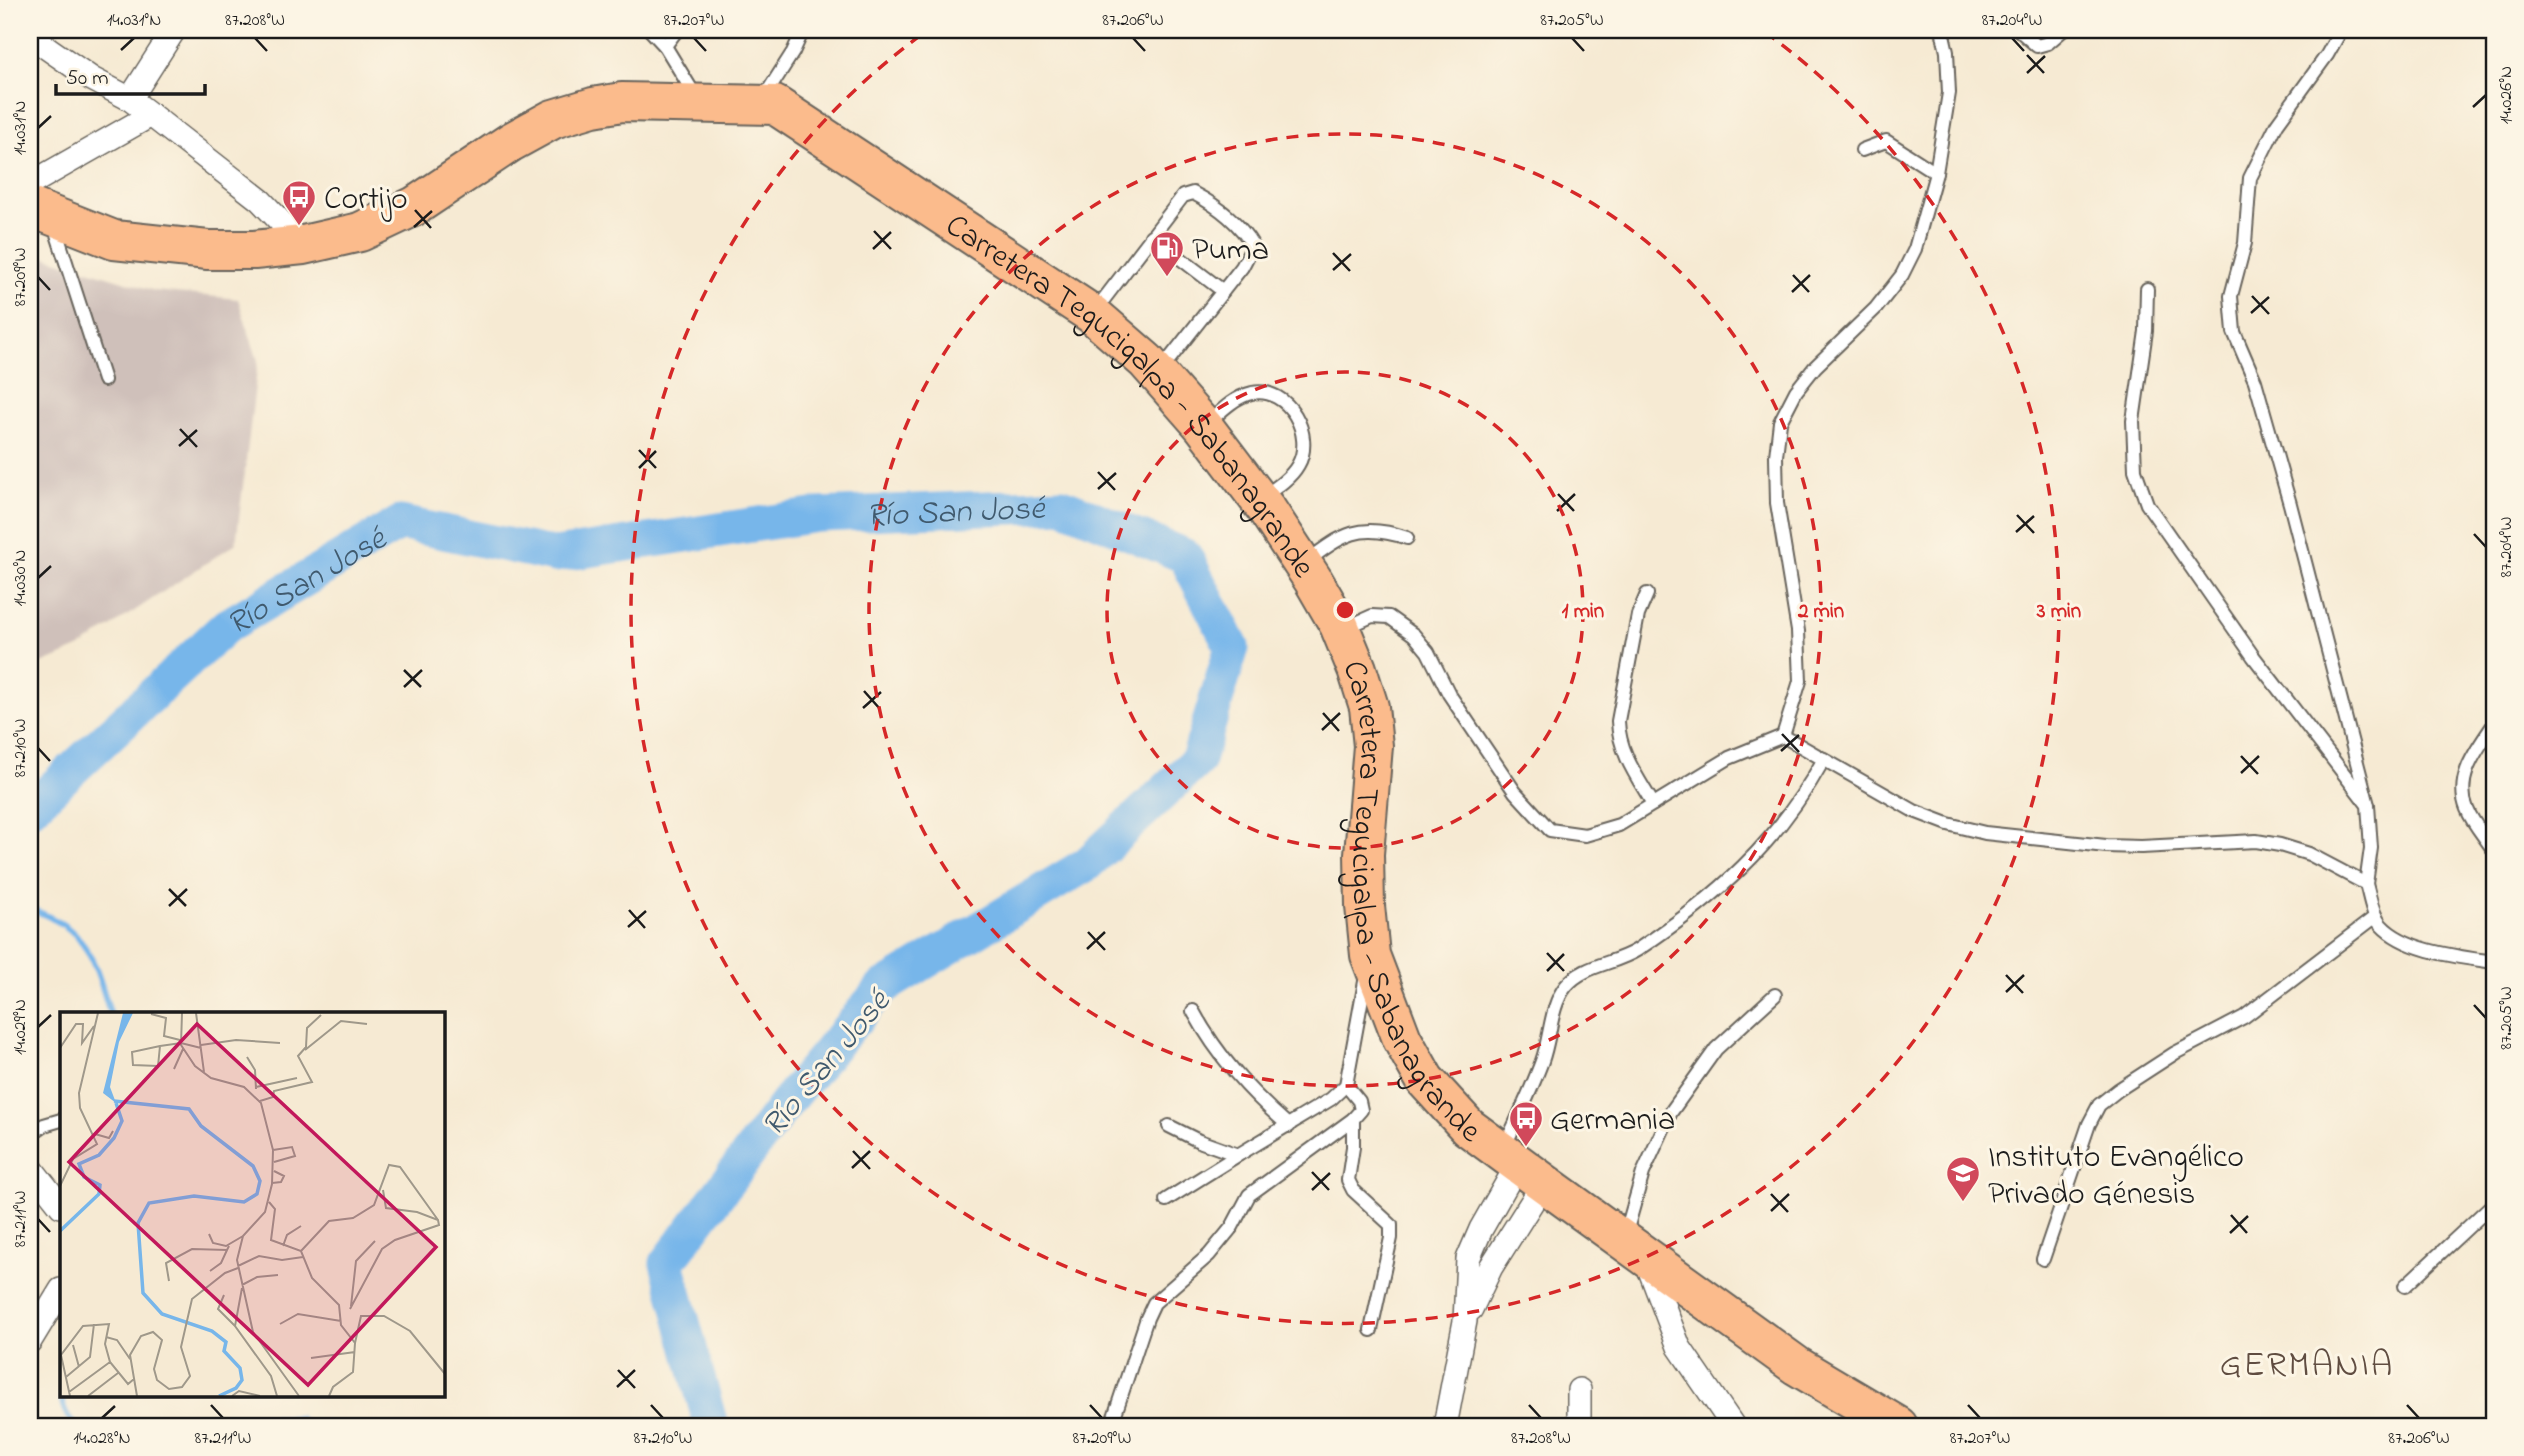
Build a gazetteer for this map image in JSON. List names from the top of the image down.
{
  "streets": {
    "highway": ["Carretera Tegucigalpa - Sabanagrande"]
  },
  "districts": ["GERMANIA"],
  "water": ["Río San José"],
  "places": {
    "bus stop": ["Cortijo", "Germania"],
    "fuel station": ["Puma"],
    "school or university": ["Instituto Evangélico Privado Génesis"]
  },
  "scale_bar": "50 m",
  "coordinates": [
    "14.031°N",
    "87.208°W",
    "87.207°W",
    "87.206°W",
    "87.205°W",
    "87.204°W",
    "14.026°N",
    "87.209°W",
    "14.030°N",
    "87.210°W",
    "14.029°N",
    "87.211°W",
    "14.028°N"
  ],
  "rings": ["1 min", "2 min", "3 min"]
}
